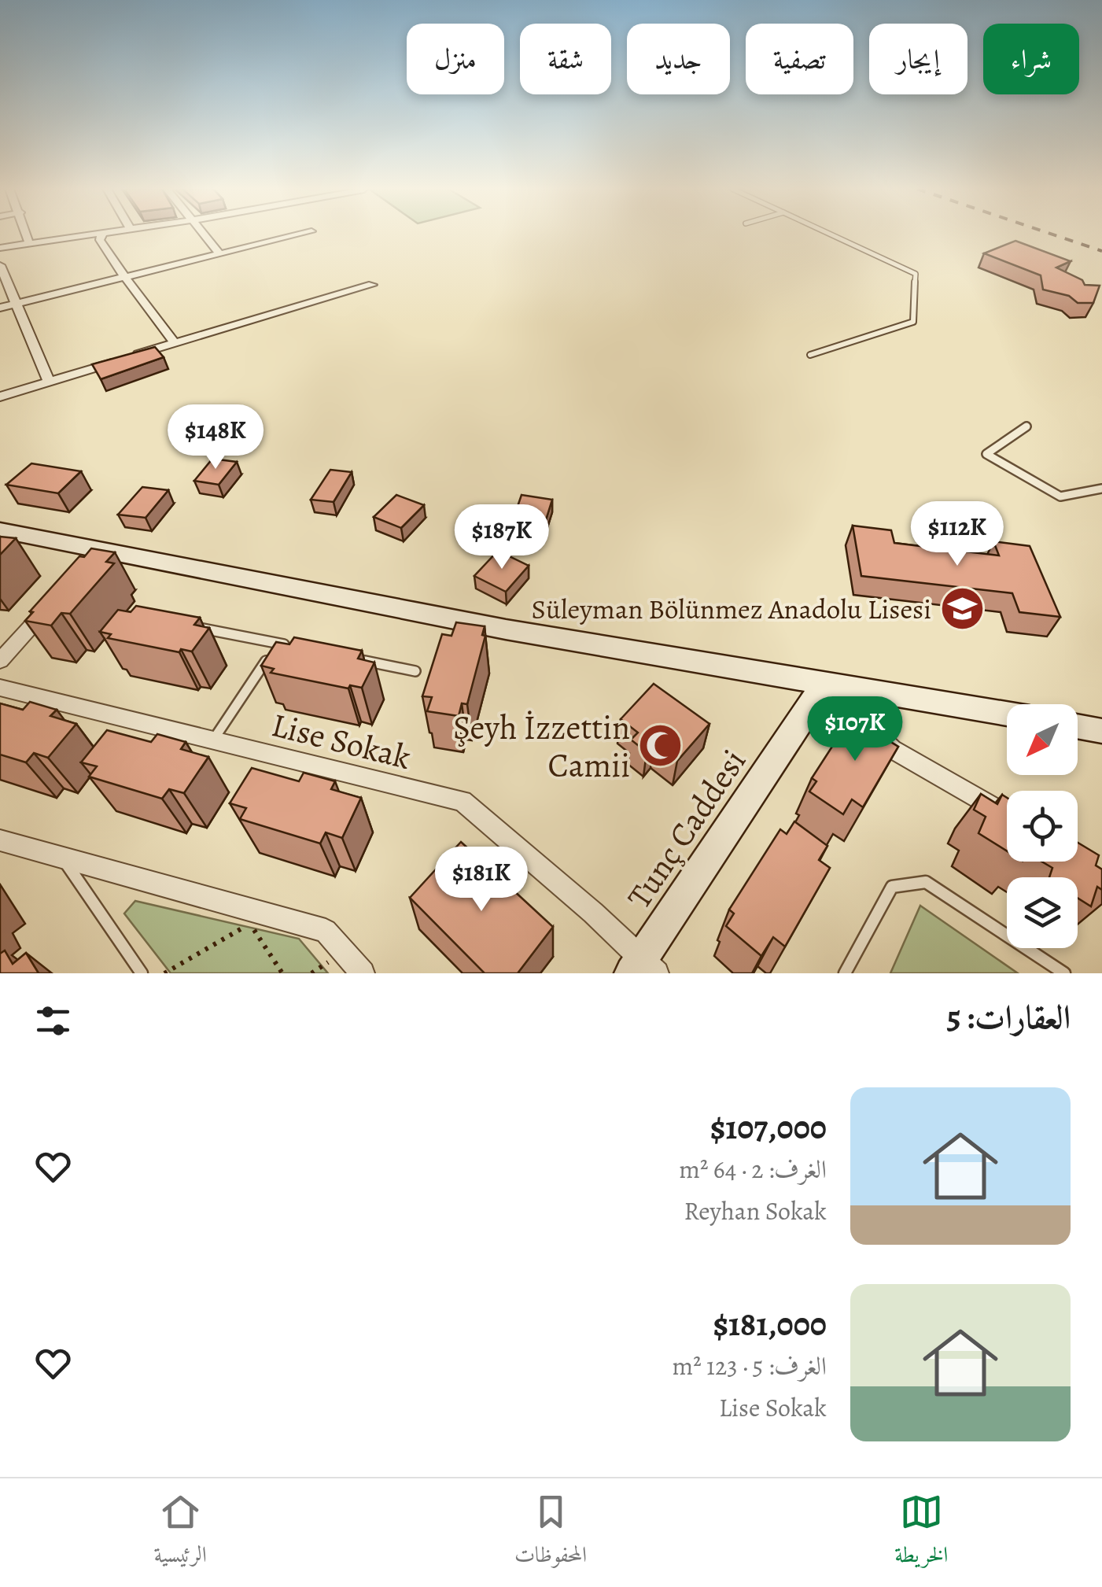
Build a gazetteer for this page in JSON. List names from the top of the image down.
{
  "streets": {
    "street": ["Lise Sokak", "Tunç Caddesi"]
  },
  "crossings": [
    ["Lise Sokak", "Tunç Caddesi"]
  ],
  "places": {
    "school or university": ["Süleyman Bölünmez Anadolu Lisesi"],
    "mosque": ["Şeyh İzzettin Camii"]
  },
  "north": "bottom left",
  "page": {
    "chip": [
      "شراء",
      "إيجار",
      "تصفية",
      "جديد",
      "شقة",
      "منزل"
    ],
    "price": [
      "$148K",
      "$112K",
      "$187K",
      "$107K",
      "$181K"
    ],
    "heading": "العقارات: 5",
    "list": [
      {
        "name": "$107,000",
        "note": "الغرف: 2 · 64 m² · Reyhan Sokak"
      },
      {
        "name": "$181,000",
        "note": "الغرف: 5 · 123 m² · Lise Sokak"
      }
    ],
    "tabs": ["الخريطة", "المحفوظات", "الرئيسية"]
  }
}
